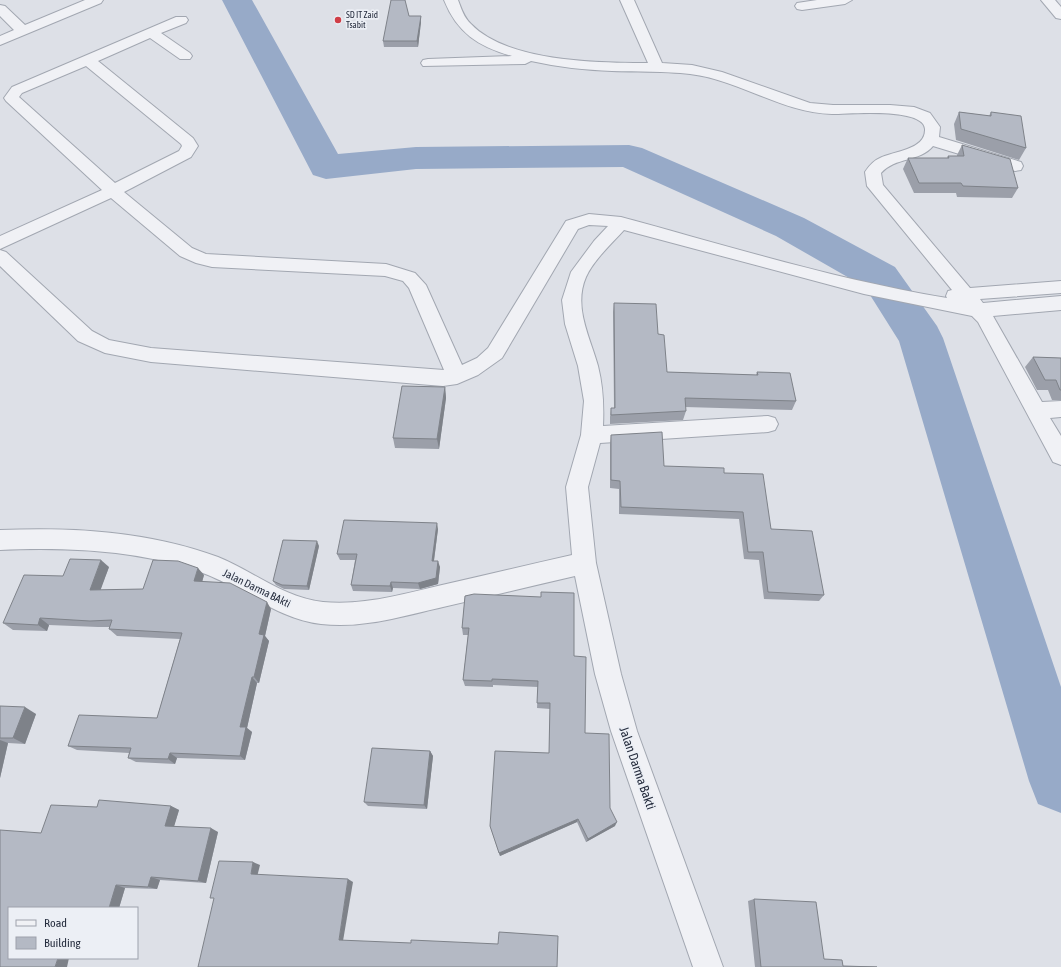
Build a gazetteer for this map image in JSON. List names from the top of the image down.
{
  "streets": {
    "street": ["Jalan Darma BAkti", "Jalan Darma Bakti"]
  },
  "crossings": [
    ["Jalan Darma BAkti", "Jalan Darma Bakti"]
  ],
  "places": ["SD IT Zaid Tsabit"],
  "legend": ["Road", "Building"]
}
